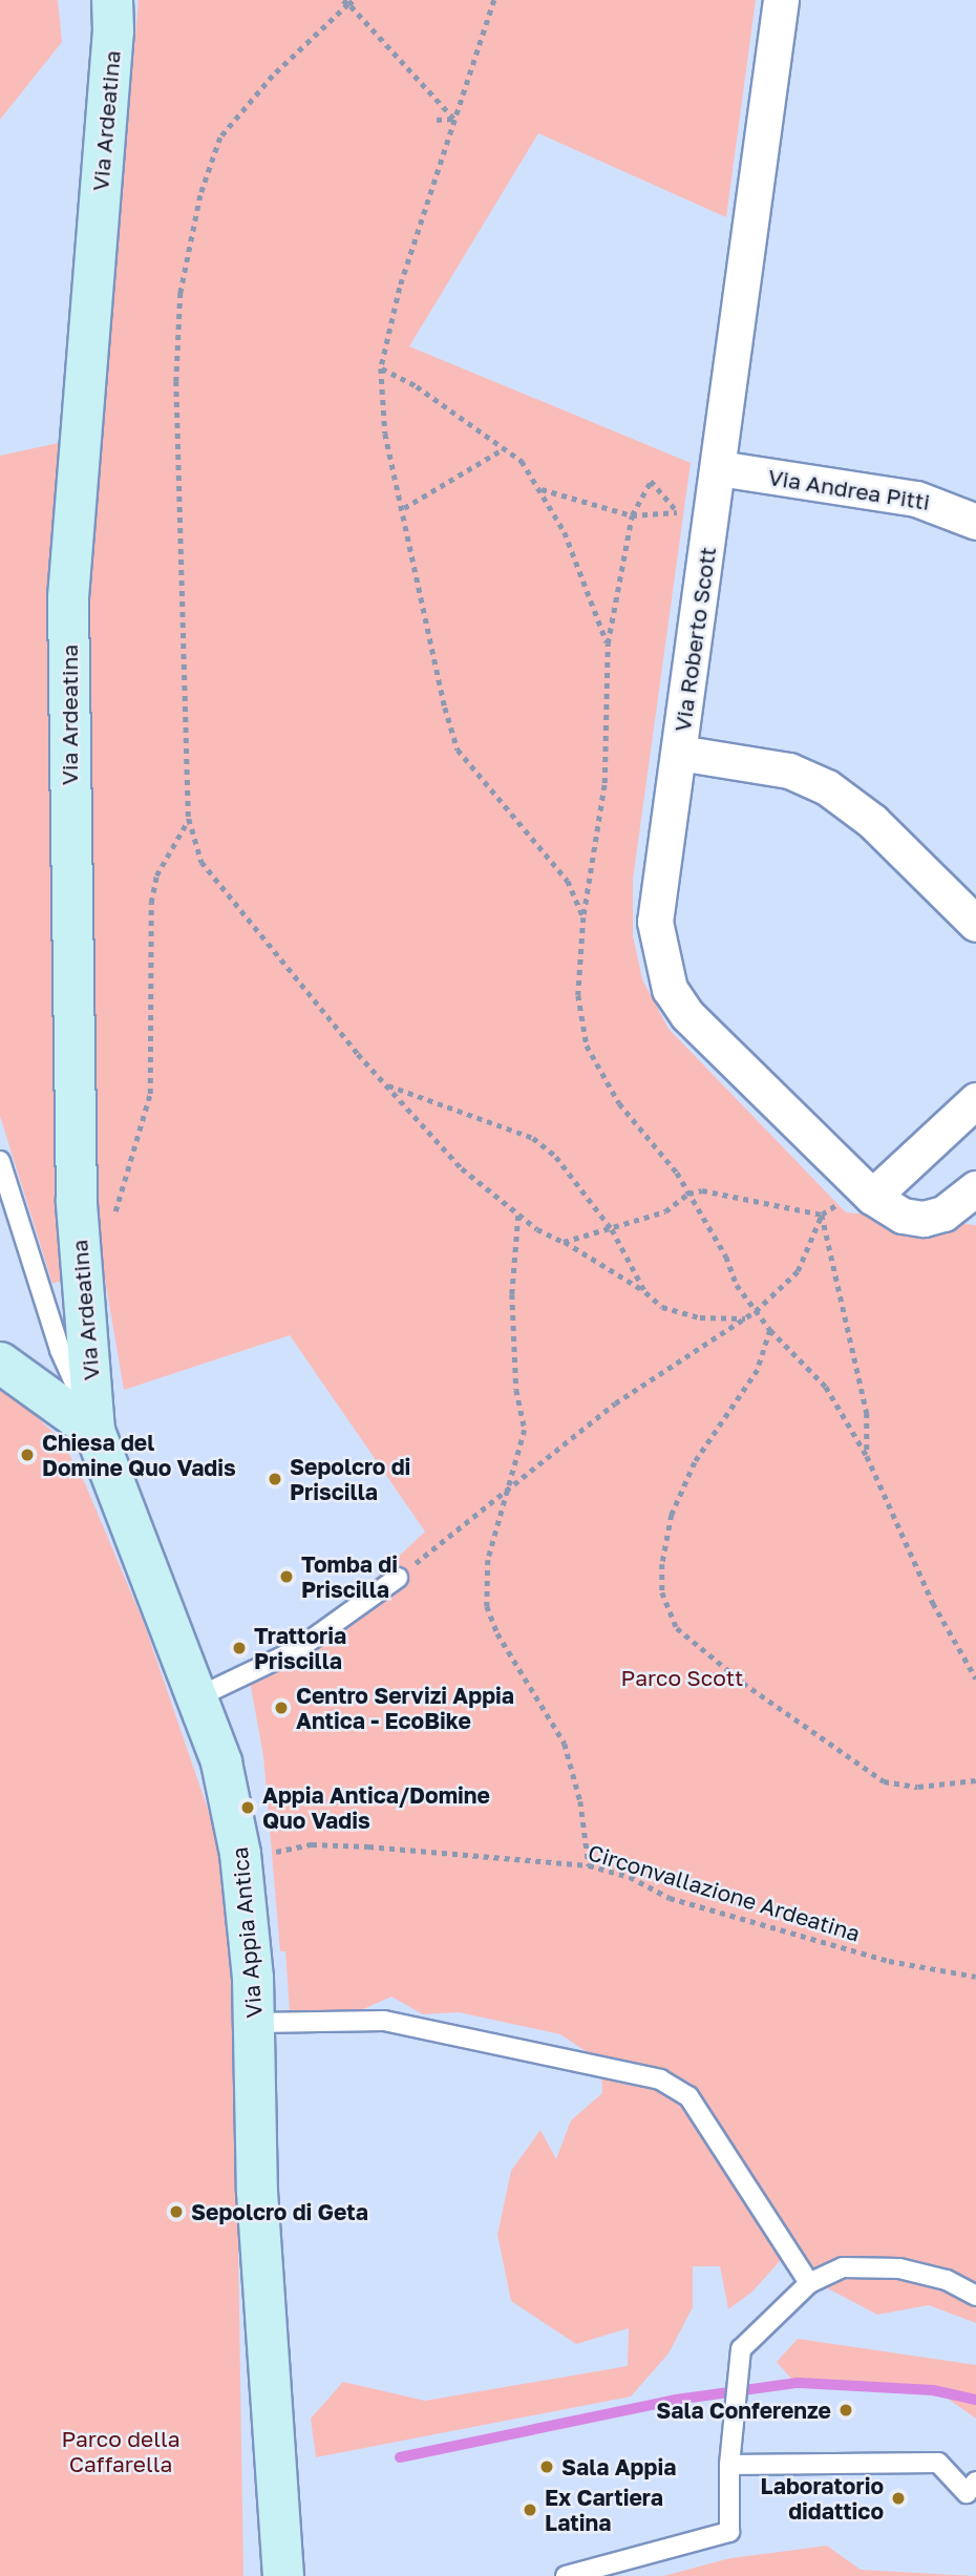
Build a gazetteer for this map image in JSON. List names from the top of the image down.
{
  "streets": {
    "street": [
      "Via Ardeatina",
      "Via Andrea Pitti",
      "Via Roberto Scott",
      "Via Appia Antica"
    ],
    "path": ["Circonvallazione Ardeatina"]
  },
  "crossings": [
    ["Via Ardeatina", "Via Appia Antica"],
    ["Via Andrea Pitti", "Via Roberto Scott"],
    ["Circonvallazione Ardeatina", "Via Appia Antica"]
  ],
  "parks": ["Parco Scott", "Parco della Caffarella"],
  "places": [
    "Chiesa del Domine Quo Vadis",
    "Sepolcro di Priscilla",
    "Tomba di Priscilla",
    "Trattoria Priscilla",
    "Centro Servizi Appia Antica - EcoBike",
    "Appia Antica/Domine Quo Vadis",
    "Sepolcro di Geta",
    "Sala Conferenze",
    "Sala Appia",
    "Laboratorio didattico",
    "Ex Cartiera Latina"
  ]
}
